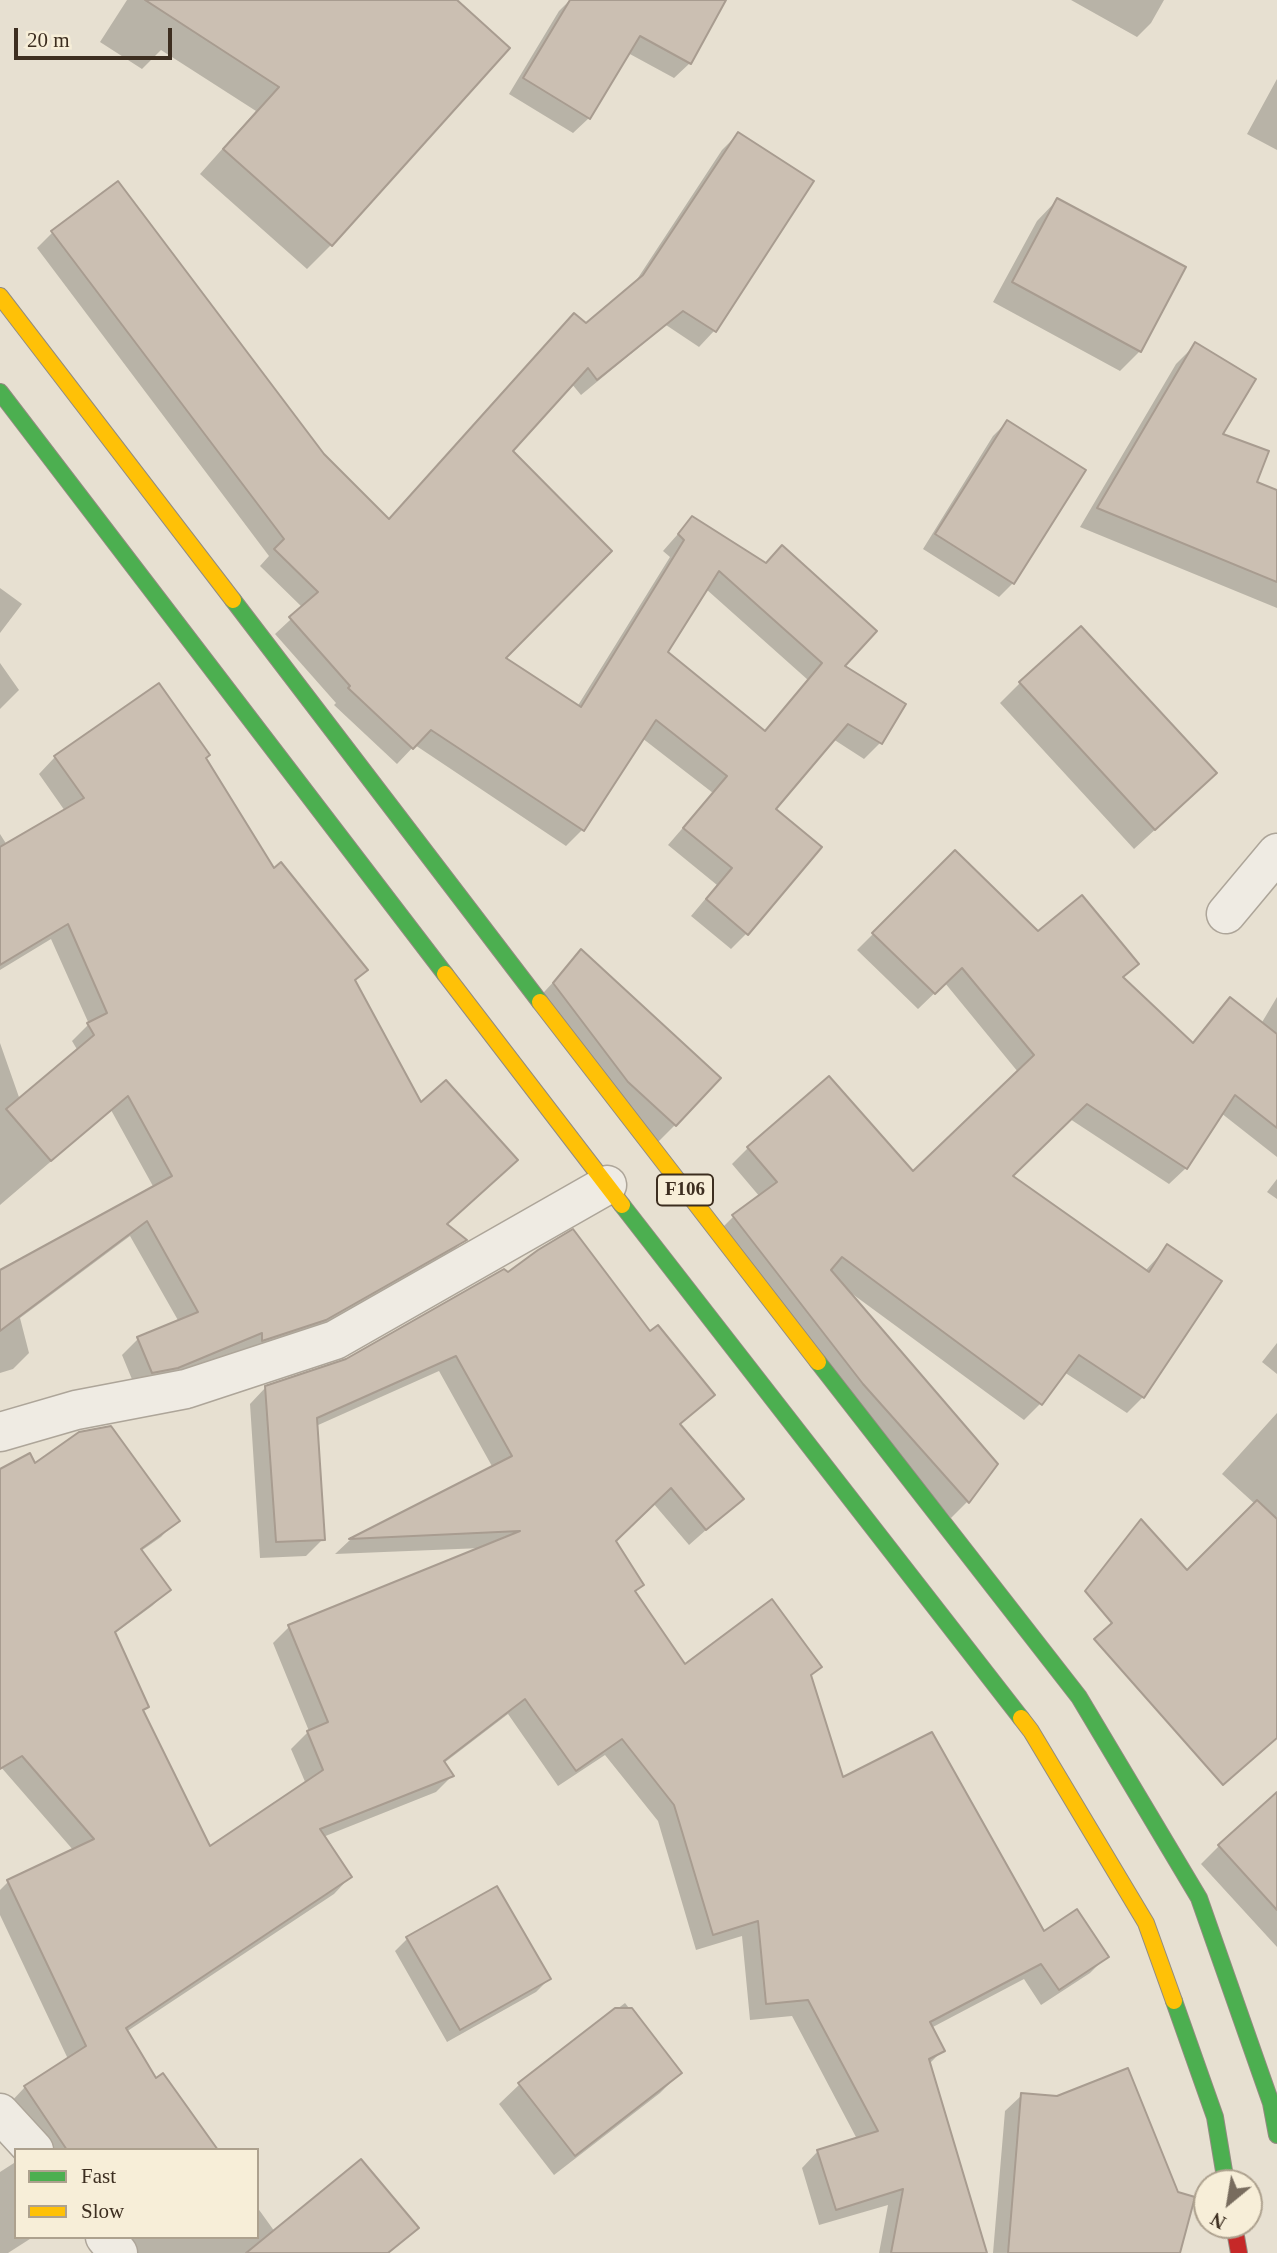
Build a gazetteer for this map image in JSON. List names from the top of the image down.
{
  "streets": {
    "main road": ["F106"]
  },
  "legend": ["Fast", "Slow"],
  "scale_bar": "20 m",
  "north": "bottom left"
}
